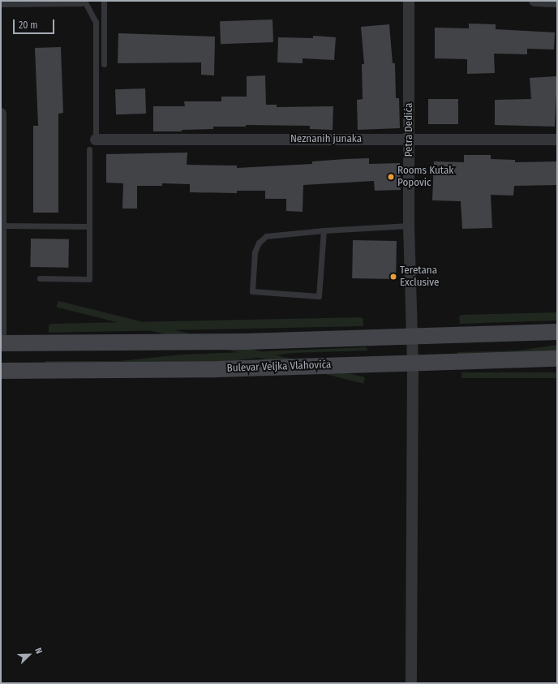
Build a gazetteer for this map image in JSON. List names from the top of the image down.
{
  "streets": {
    "main road": ["Bulevar Veljka Vlahovića"],
    "street": ["Petra Dedića", "Neznanih junaka"]
  },
  "crossings": [
    ["Petra Dedića", "Neznanih junaka"],
    ["Petra Dedića", "Bulevar Veljka Vlahovića"]
  ],
  "places": ["Rooms Kutak Popovic", "Teretana Exclusive"],
  "scale_bar": "20 m",
  "north": "top right"
}
